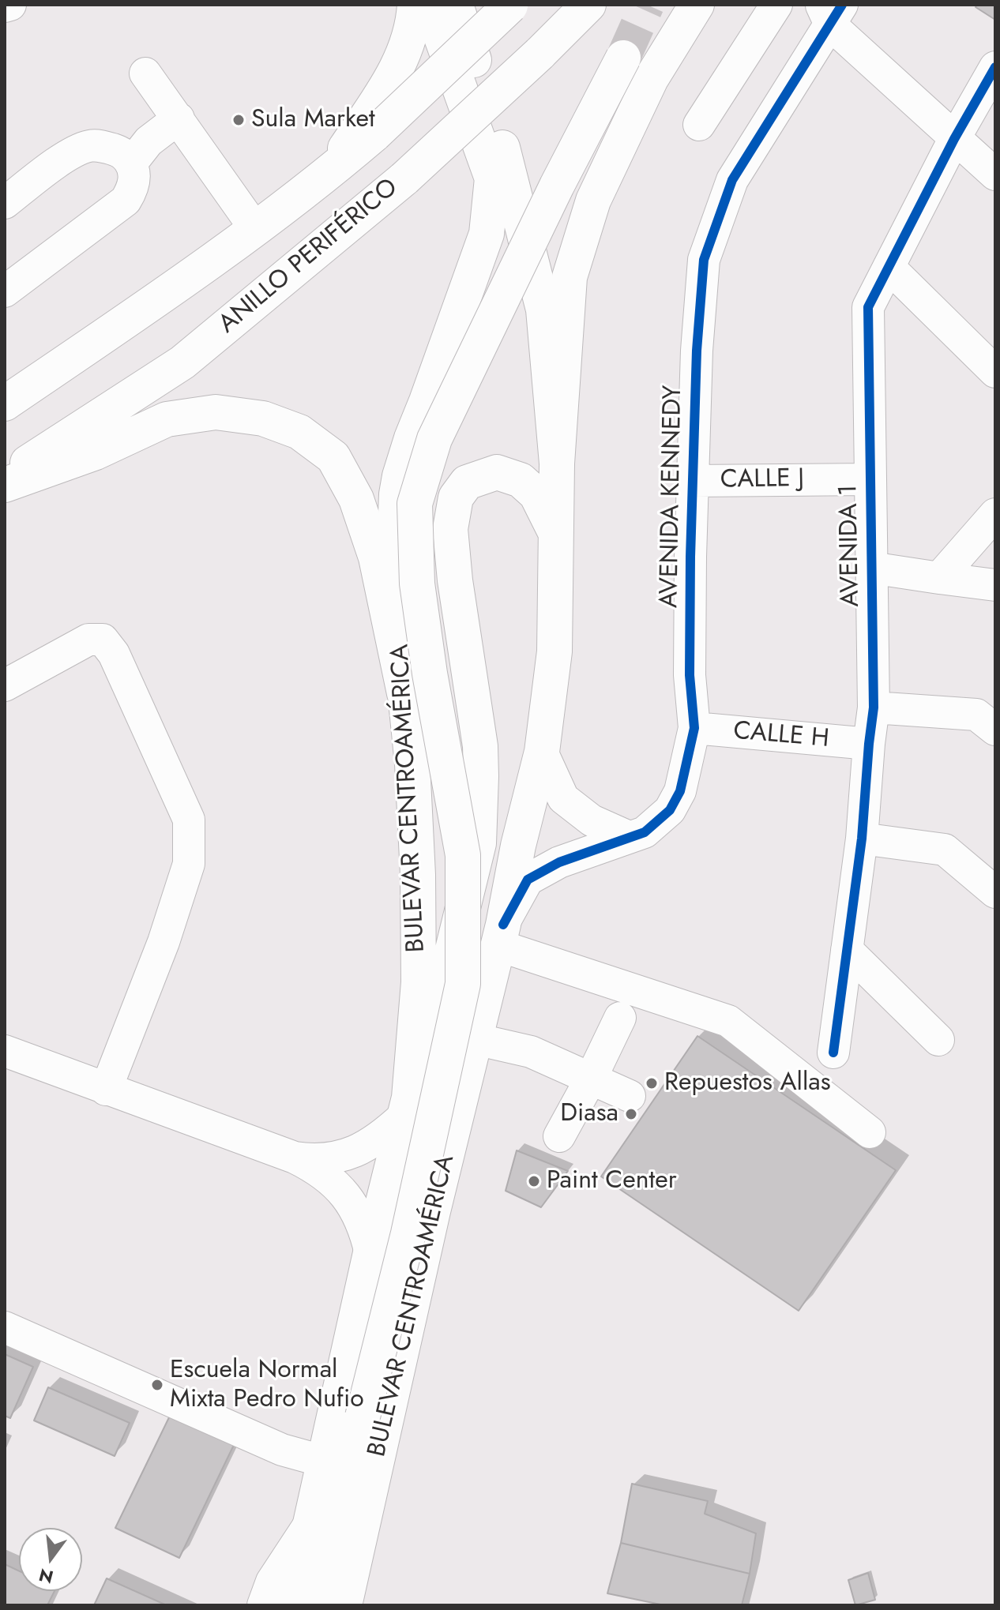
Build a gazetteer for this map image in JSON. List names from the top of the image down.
{
  "streets": {
    "main road": ["ANILLO PERIFÉRICO", "BULEVAR CENTROAMÉRICA"],
    "street": [
      "CALLE J",
      "AVENIDA KENNEDY",
      "AVENIDA 1",
      "CALLE H"
    ]
  },
  "crossings": [
    ["CALLE J", "AVENIDA KENNEDY"],
    ["CALLE J", "AVENIDA 1"],
    ["AVENIDA KENNEDY", "CALLE H"],
    ["AVENIDA KENNEDY", "BULEVAR CENTROAMÉRICA"],
    ["AVENIDA 1", "CALLE H"]
  ],
  "places": [
    "Sula Market",
    "Repuestos Allas",
    "Diasa",
    "Paint Center",
    "Escuela Normal Mixta Pedro Nufio"
  ],
  "north": "bottom"
}
